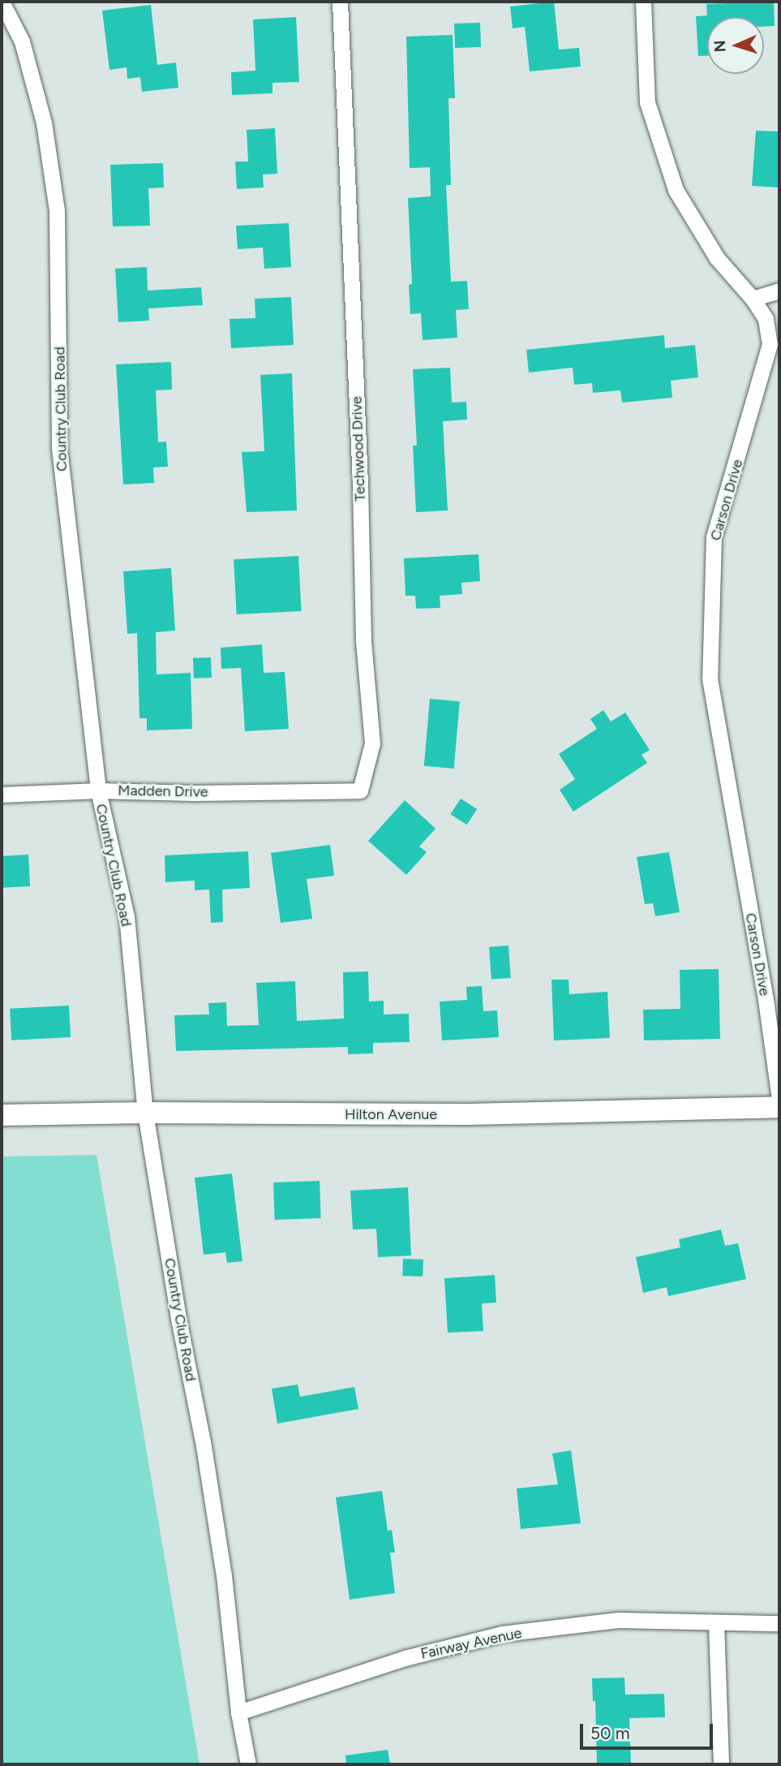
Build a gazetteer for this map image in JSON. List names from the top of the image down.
{
  "streets": {
    "street": [
      "Country Club Road",
      "Techwood Drive",
      "Carson Drive",
      "Madden Drive",
      "Hilton Avenue",
      "Fairway Avenue"
    ]
  },
  "crossings": [
    ["Country Club Road", "Madden Drive"],
    ["Country Club Road", "Hilton Avenue"],
    ["Country Club Road", "Fairway Avenue"],
    ["Techwood Drive", "Madden Drive"]
  ],
  "scale_bar": "50 m",
  "north": "left"
}
